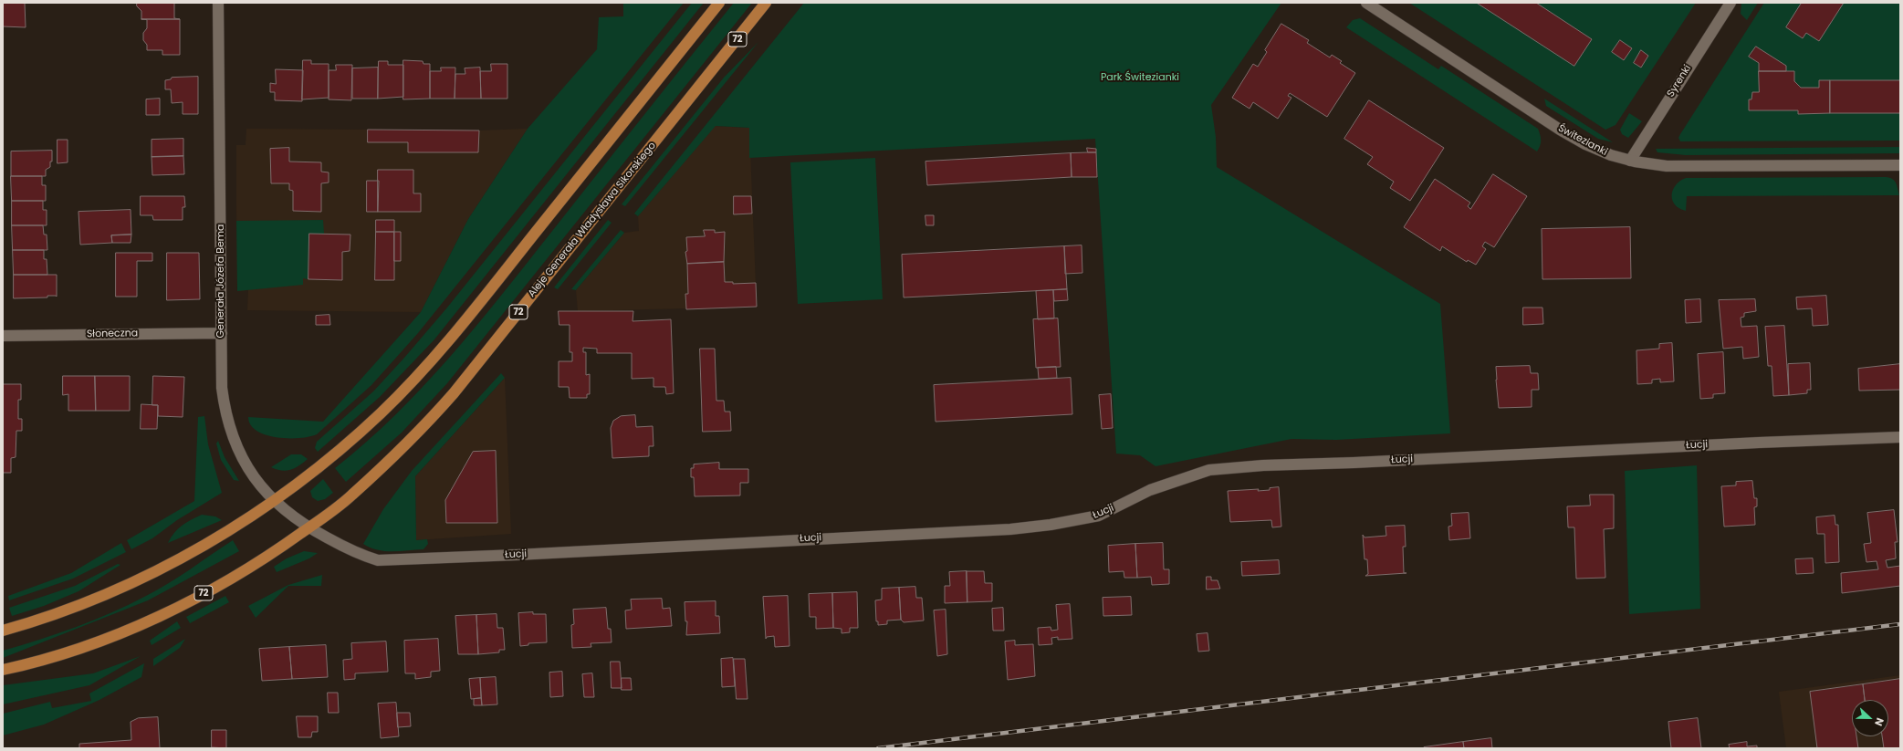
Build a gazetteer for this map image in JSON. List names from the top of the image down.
{
  "streets": {
    "main road": ["72", "Aleje Generała Władysława Sikorskiego"],
    "street": [
      "Syrenki",
      "Świtezianki",
      "Generała Józefa Bema",
      "Słoneczna",
      "Łucji"
    ]
  },
  "crossings": [
    ["Syrenki", "Świtezianki"],
    ["Aleje Generała Władysława Sikorskiego", "Generała Józefa Bema"],
    ["Aleje Generała Władysława Sikorskiego", "Łucji"],
    ["Generała Józefa Bema", "Słoneczna"],
    ["Generała Józefa Bema", "Łucji"]
  ],
  "parks": ["Park Świtezianki"],
  "north": "right"
}
